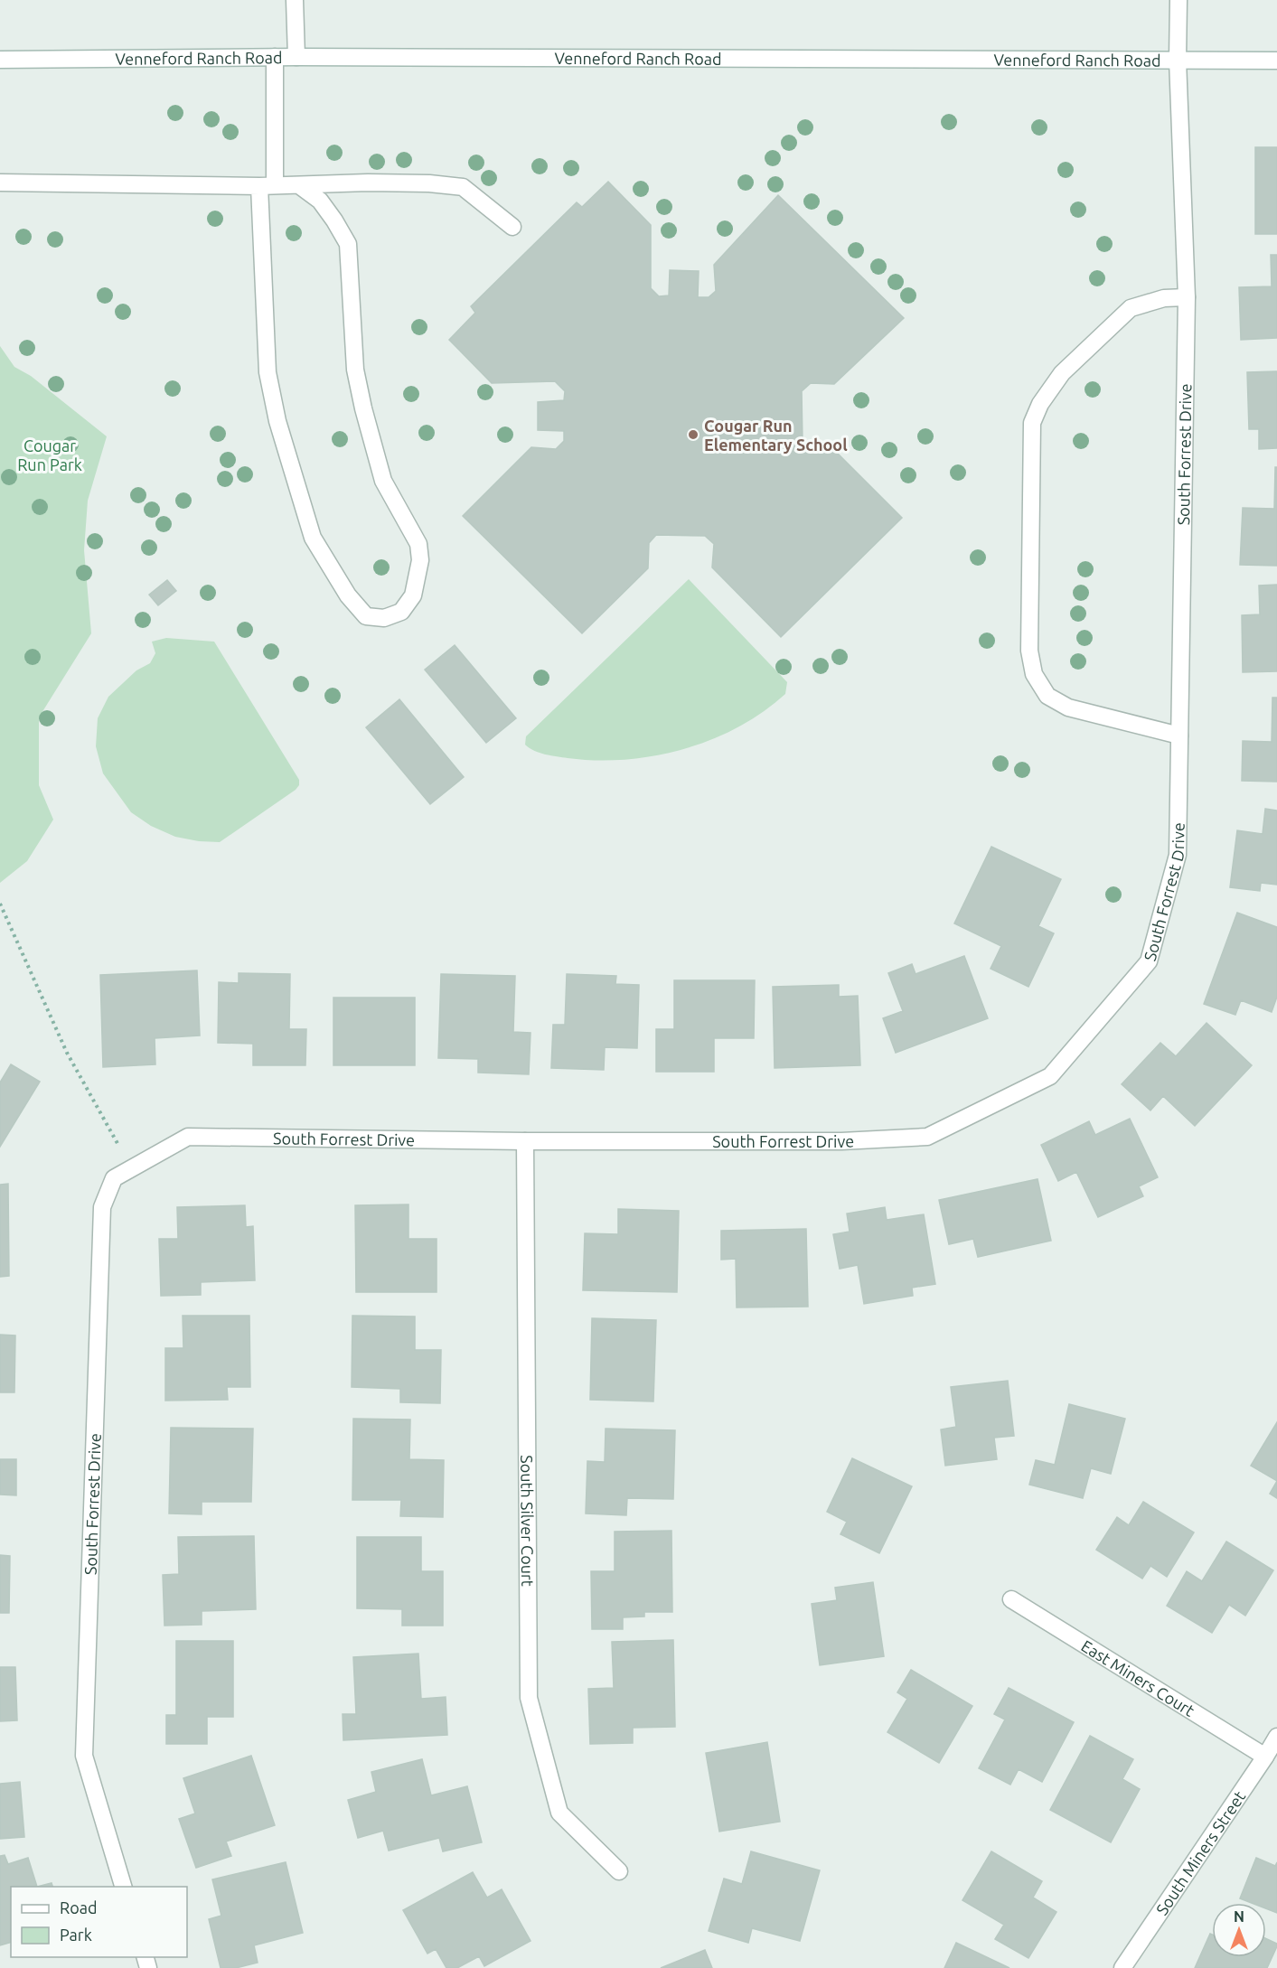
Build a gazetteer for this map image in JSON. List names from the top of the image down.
{
  "streets": {
    "street": [
      "Venneford Ranch Road",
      "South Forrest Drive",
      "South Silver Court",
      "East Miners Court",
      "South Miners Street"
    ]
  },
  "crossings": [
    ["Venneford Ranch Road", "South Forrest Drive"],
    ["South Forrest Drive", "South Silver Court"],
    ["East Miners Court", "South Miners Street"]
  ],
  "parks": ["Cougar Run Park"],
  "places": ["Cougar Run Elementary School"],
  "legend": ["Road", "Park"],
  "north": "top"
}
